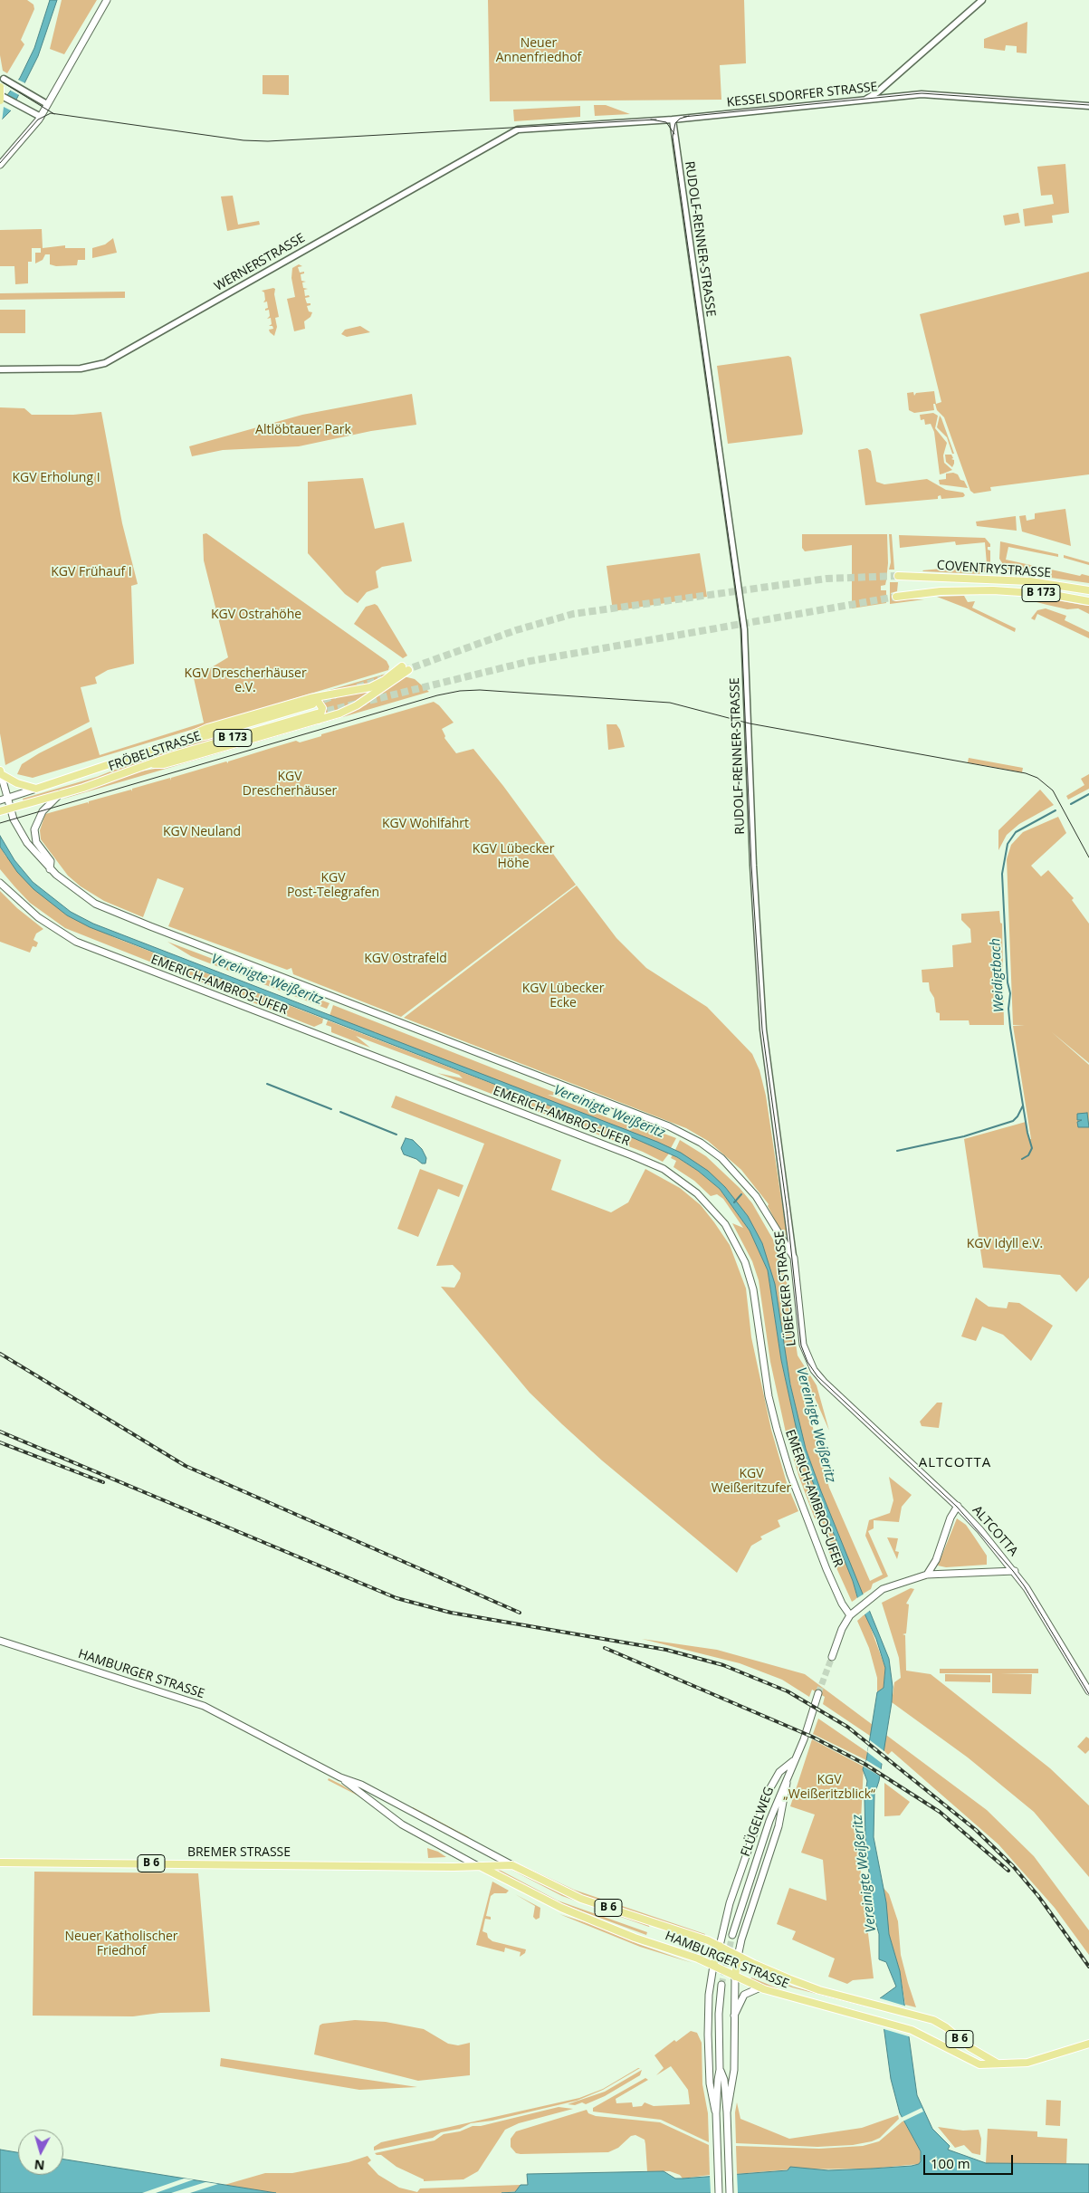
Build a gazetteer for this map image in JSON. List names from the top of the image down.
{
  "streets": {
    "main road": [
      "COVENTRYSTRASSE",
      "B 173",
      "FRÖBELSTRASSE",
      "EMERICH-AMBROS-UFER",
      "LÜBECKER STRASSE",
      "ALTCOTTA",
      "HAMBURGER STRASSE",
      "FLÜGELWEG",
      "BREMER STRASSE",
      "B 6"
    ],
    "street": ["KESSELSDORFER STRASSE", "RUDOLF-RENNER-STRASSE", "WERNERSTRASSE"]
  },
  "crossings": [
    ["KESSELSDORFER STRASSE", "RUDOLF-RENNER-STRASSE"],
    ["KESSELSDORFER STRASSE", "WERNERSTRASSE"],
    ["RUDOLF-RENNER-STRASSE", "LÜBECKER STRASSE"],
    ["LÜBECKER STRASSE", "ALTCOTTA"],
    ["HAMBURGER STRASSE", "BREMER STRASSE"]
  ],
  "districts": ["ALTCOTTA"],
  "water": ["Weidigtbach", "Vereinigte Weißeritz"],
  "parks": [
    "Neuer Annenfriedhof",
    "Altlöbtauer Park",
    "KGV Erholung I",
    "KGV Frühauf I",
    "KGV Ostrahöhe",
    "KGV Drescherhäuser e.V.",
    "KGV Drescherhäuser",
    "KGV Wohlfahrt",
    "KGV Neuland",
    "KGV Lübecker Höhe",
    "KGV Post-Telegrafen",
    "KGV Ostrafeld",
    "KGV Lübecker Ecke",
    "KGV Idyll e.V.",
    "KGV Weißeritzufer",
    "KGV „Weißeritzblick“",
    "Neuer Katholischer Friedhof"
  ],
  "scale_bar": "100 m",
  "north": "bottom"
}
